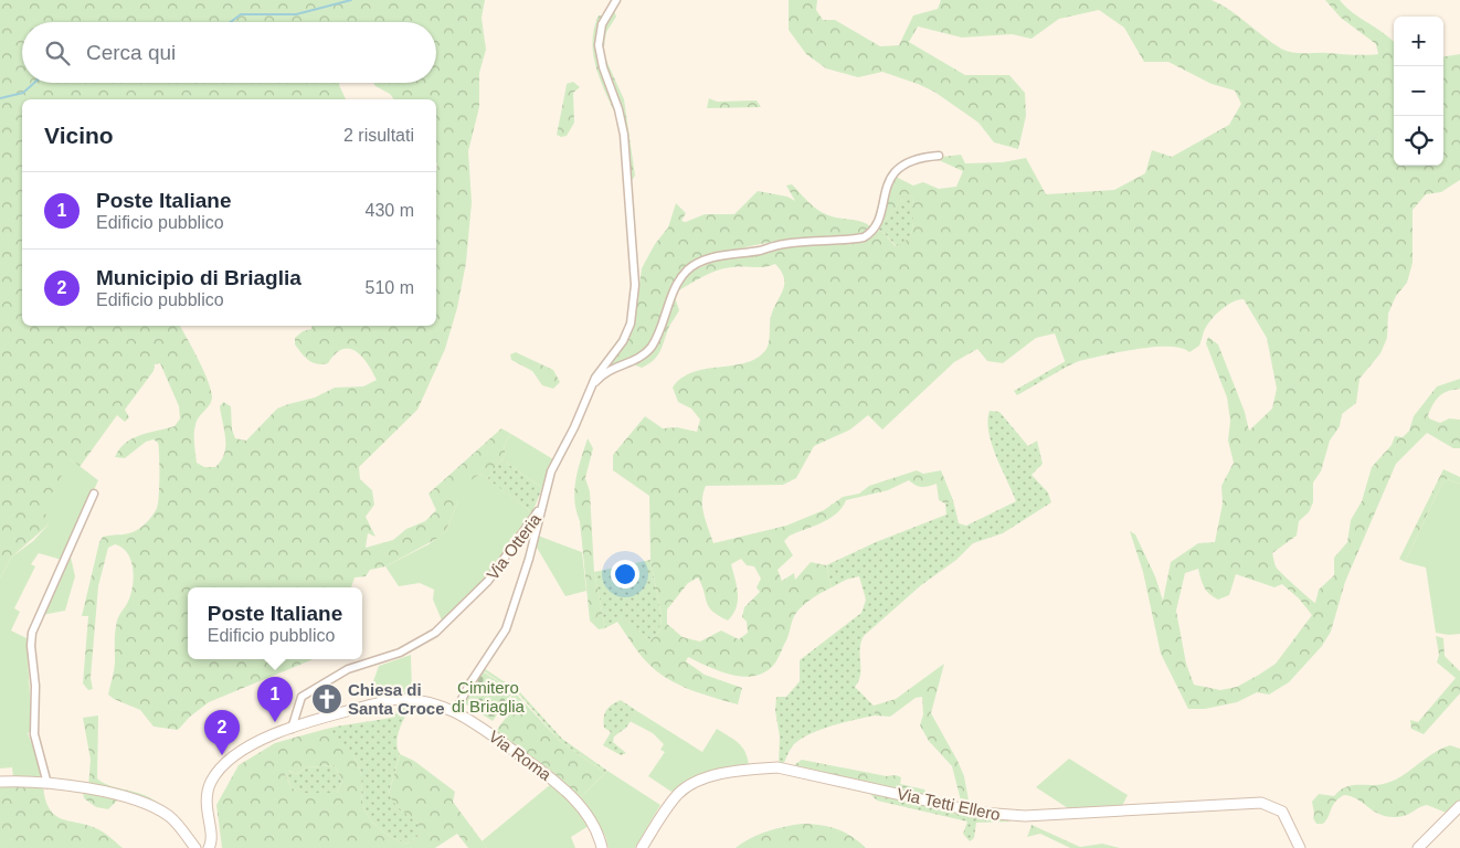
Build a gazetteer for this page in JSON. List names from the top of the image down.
{
  "streets": {
    "main road": ["Via Roma", "Via Tetti Ellero"],
    "street": ["Via Otteria"]
  },
  "crossings": [
    ["Via Otteria", "Via Roma"]
  ],
  "parks": ["Cimitero di Briaglia"],
  "places": {
    "church": ["Chiesa di Santa Croce"]
  },
  "page": {
    "map_buttons": ["+", "−"],
    "search": "Cerca qui",
    "heading": ["Vicino", "2 risultati"],
    "list": [
      {
        "mark": "1",
        "name": "Poste Italiane",
        "note": "Edificio pubblico",
        "value": "430 m"
      },
      {
        "mark": "2",
        "name": "Municipio di Briaglia",
        "note": "Edificio pubblico",
        "value": "510 m"
      }
    ],
    "popup": ["Poste Italiane", "Edificio pubblico"],
    "pins": ["1", "2"]
  }
}
